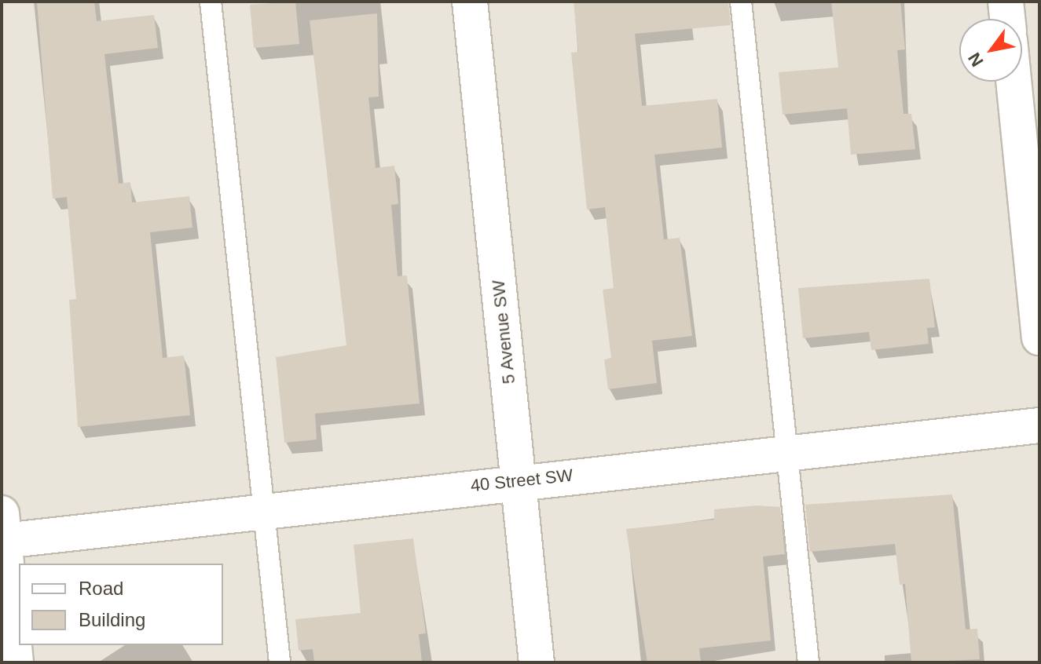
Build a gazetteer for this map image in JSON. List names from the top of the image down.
{
  "streets": {
    "street": ["5 Avenue SW", "40 Street SW"]
  },
  "crossings": [
    ["5 Avenue SW", "40 Street SW"]
  ],
  "legend": ["Road", "Building"],
  "north": "bottom left"
}
